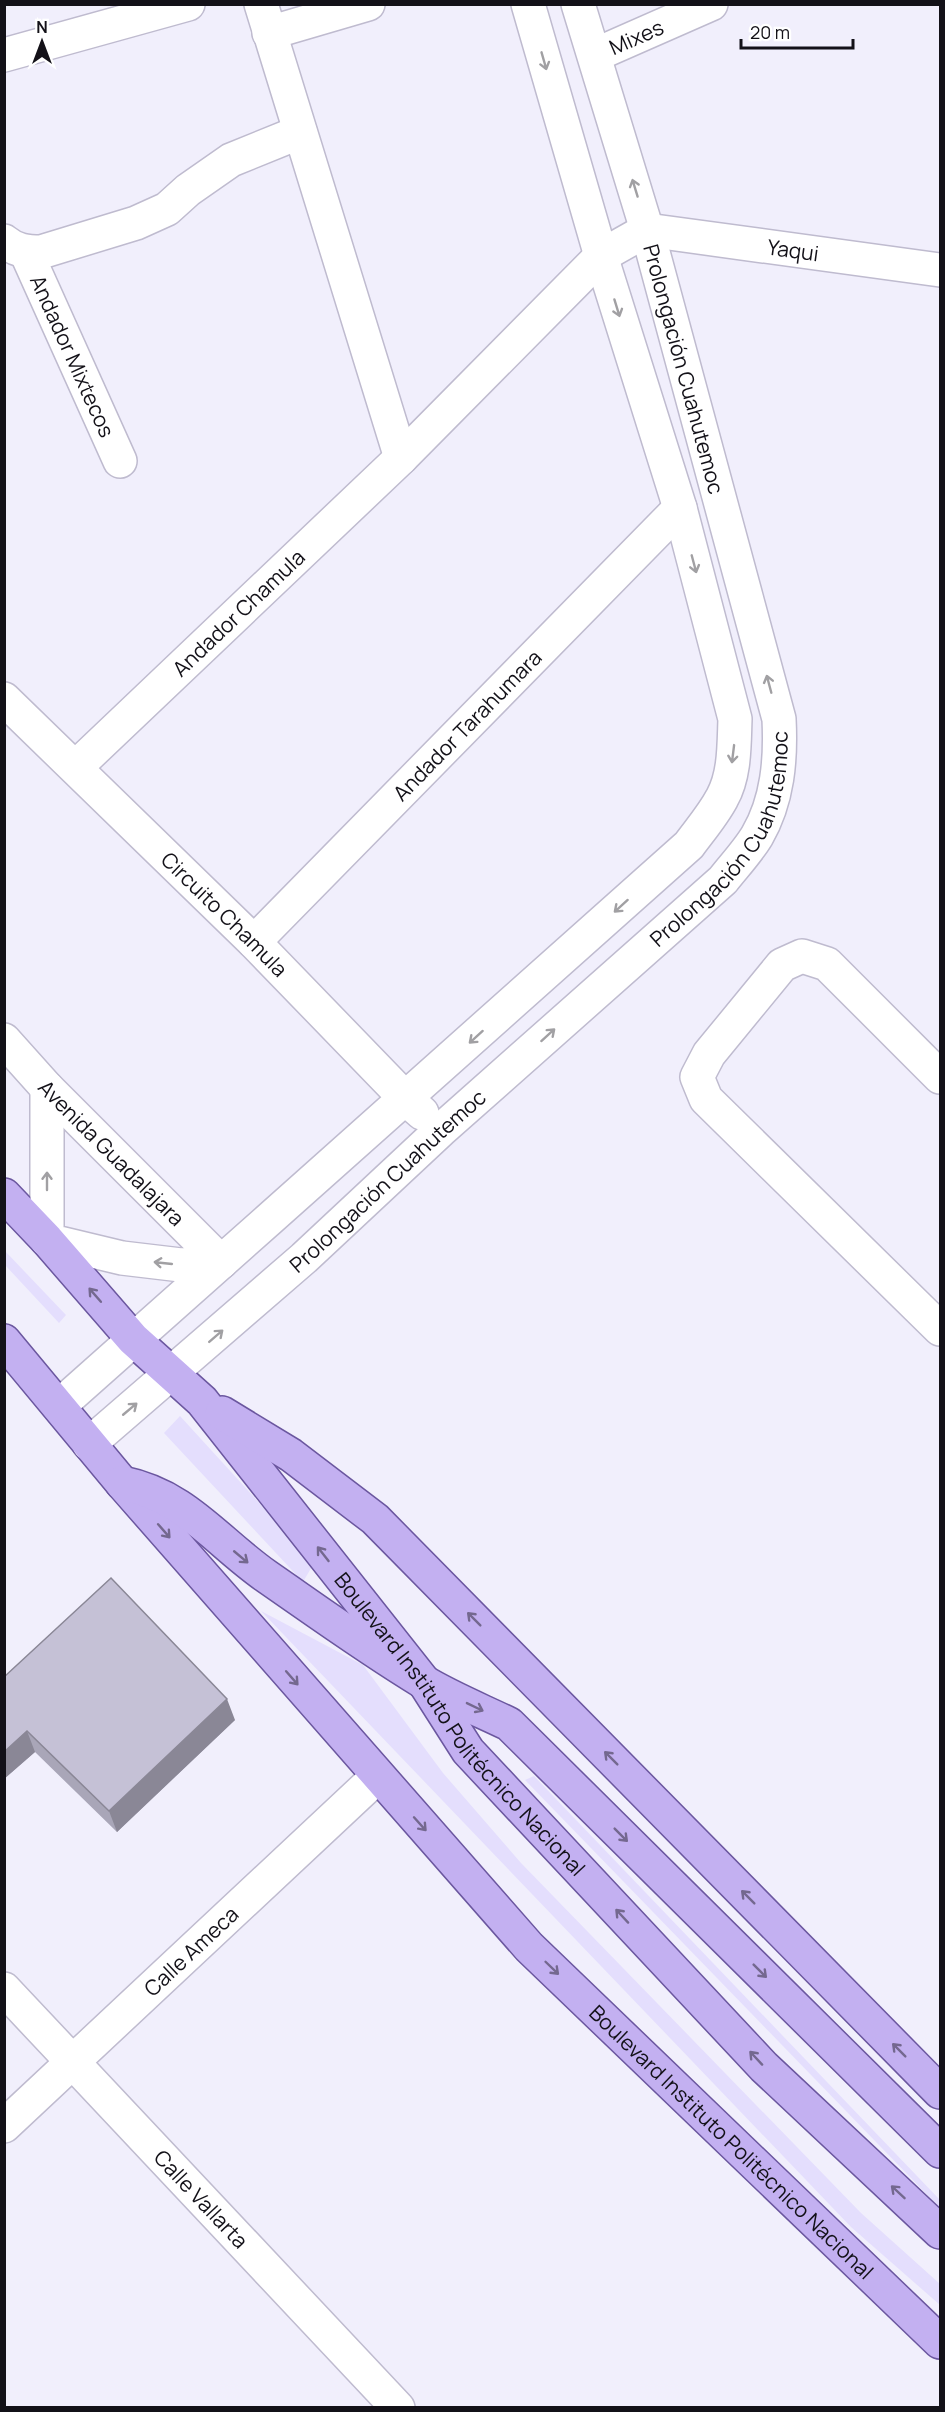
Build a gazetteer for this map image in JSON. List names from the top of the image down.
{
  "streets": {
    "main road": ["Boulevard Instituto Politécnico Nacional"],
    "street": [
      "Mixes",
      "Yaqui",
      "Andador Mixtecos",
      "Prolongación Cuahutemoc",
      "Andador Chamula",
      "Andador Tarahumara",
      "Circuito Chamula",
      "Avenida Guadalajara",
      "Calle Ameca",
      "Calle Vallarta"
    ]
  },
  "crossings": [
    ["Mixes", "Prolongación Cuahutemoc"],
    ["Yaqui", "Prolongación Cuahutemoc"],
    ["Yaqui", "Andador Chamula"],
    ["Prolongación Cuahutemoc", "Andador Chamula"],
    ["Prolongación Cuahutemoc", "Andador Tarahumara"],
    ["Prolongación Cuahutemoc", "Circuito Chamula"],
    ["Prolongación Cuahutemoc", "Avenida Guadalajara"],
    ["Prolongación Cuahutemoc", "Boulevard Instituto Politécnico Nacional"],
    ["Andador Chamula", "Circuito Chamula"],
    ["Andador Tarahumara", "Circuito Chamula"],
    ["Boulevard Instituto Politécnico Nacional", "Calle Ameca"],
    ["Calle Ameca", "Calle Vallarta"]
  ],
  "scale_bar": "20 m",
  "north": "top"
}
